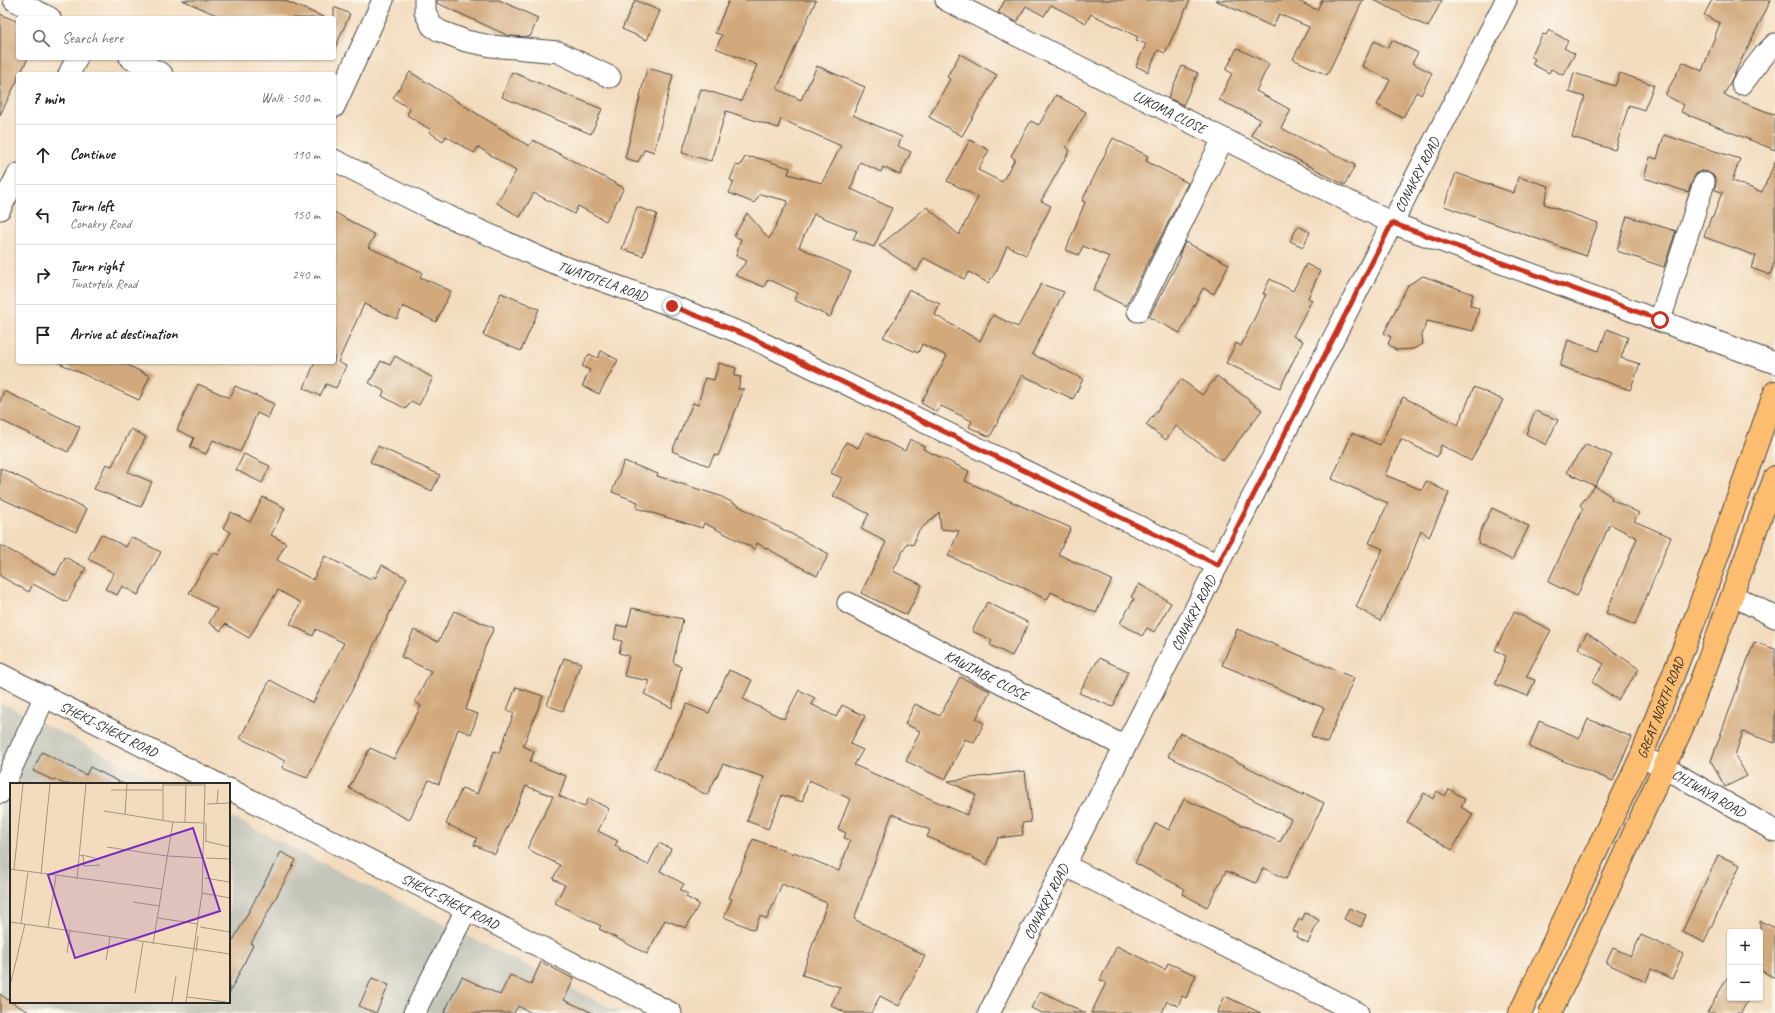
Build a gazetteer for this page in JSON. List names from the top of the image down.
{
  "streets": {
    "main road": ["GREAT NORTH ROAD"],
    "street": [
      "LUKOMA CLOSE",
      "CONAKRY ROAD",
      "TWATOTELA ROAD",
      "KAWIMBE CLOSE",
      "SHEKI-SHEKI ROAD",
      "CHIWAYA ROAD"
    ]
  },
  "crossings": [
    ["LUKOMA CLOSE", "CONAKRY ROAD"],
    ["CONAKRY ROAD", "TWATOTELA ROAD"],
    ["CONAKRY ROAD", "KAWIMBE CLOSE"],
    ["GREAT NORTH ROAD", "CHIWAYA ROAD"]
  ],
  "page": {
    "search": "Search here",
    "heading": ["7 min", "Walk · 500 m"],
    "list": [
      ["Continue", "110 m"],
      ["Turn left", "Conakry Road", "150 m"],
      ["Turn right", "Twatotela Road", "240 m"],
      "Arrive at destination"
    ],
    "map_buttons": ["+", "−"]
  }
}
